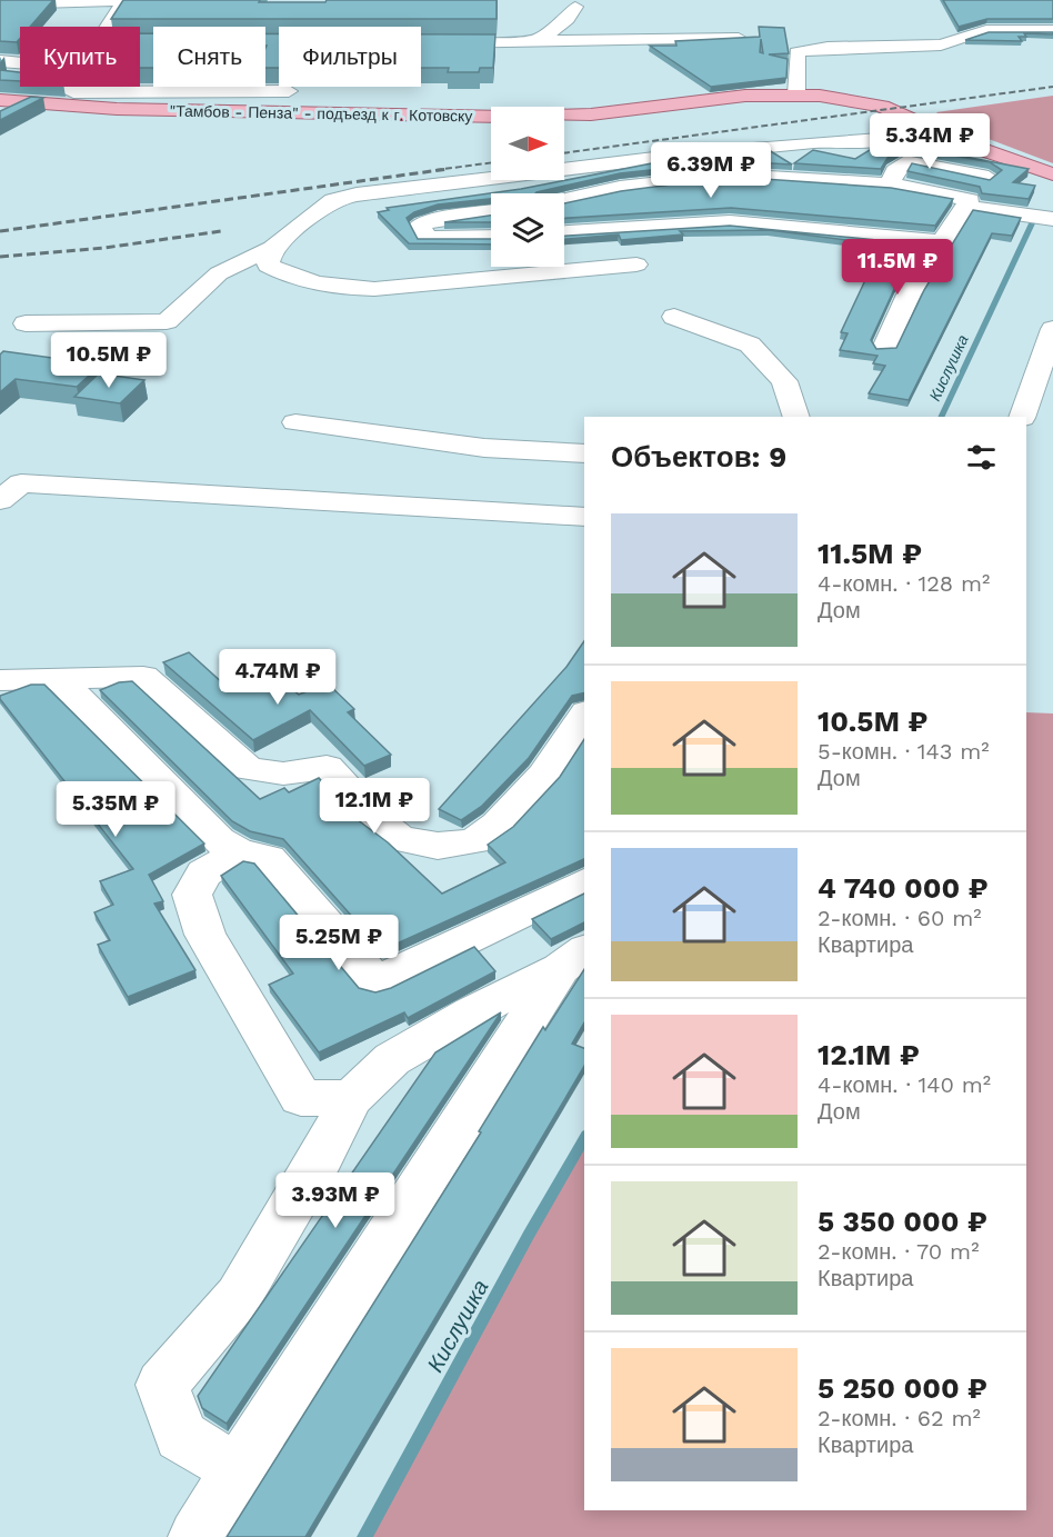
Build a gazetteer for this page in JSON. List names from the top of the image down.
{
  "streets": {
    "main road": ["\"Тамбов - Пенза\" - подъезд к г. Котовску"]
  },
  "water": ["Кислушка"],
  "north": "right",
  "page": {
    "chip": ["Купить", "Снять", "Фильтры"],
    "price": [
      "5.34M ₽",
      "6.39M ₽",
      "11.5M ₽",
      "10.5M ₽",
      "4.74M ₽",
      "12.1M ₽",
      "5.35M ₽",
      "5.25M ₽",
      "3.93M ₽"
    ],
    "heading": "Объектов: 9",
    "list": [
      {
        "name": "11.5M ₽",
        "note": "4-комн. · 128 m² · Дом"
      },
      {
        "name": "10.5M ₽",
        "note": "5-комн. · 143 m² · Дом"
      },
      {
        "name": "4 740 000 ₽",
        "note": "2-комн. · 60 m² · Квартира"
      },
      {
        "name": "12.1M ₽",
        "note": "4-комн. · 140 m² · Дом"
      },
      {
        "name": "5 350 000 ₽",
        "note": "2-комн. · 70 m² · Квартира"
      },
      {
        "name": "5 250 000 ₽",
        "note": "2-комн. · 62 m² · Квартира"
      }
    ]
  }
}
